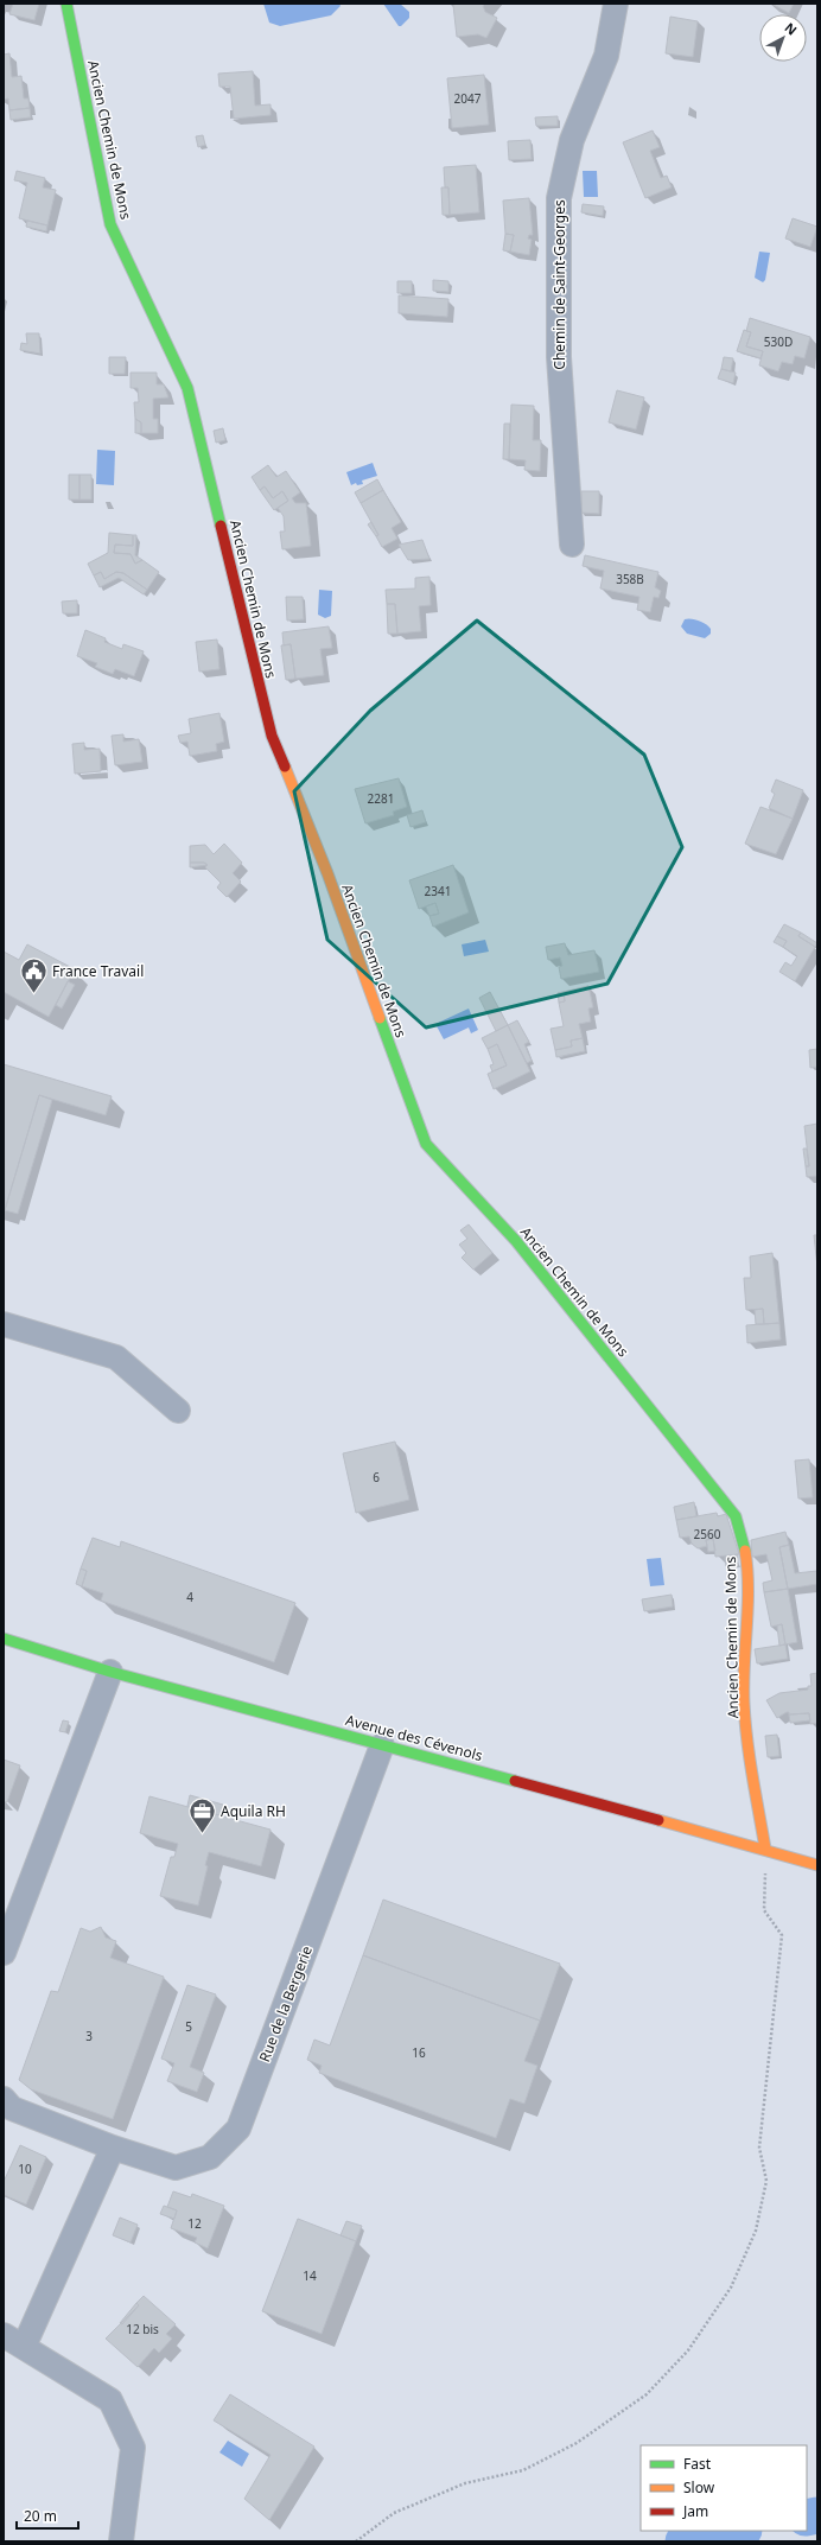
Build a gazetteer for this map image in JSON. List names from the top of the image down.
{
  "streets": {
    "street": [
      "Ancien Chemin de Mons",
      "Chemin de Saint-Georges",
      "Avenue des Cévenols",
      "Rue de la Bergerie"
    ]
  },
  "crossings": [
    ["Ancien Chemin de Mons", "Avenue des Cévenols"],
    ["Avenue des Cévenols", "Rue de la Bergerie"]
  ],
  "places": {
    "public building": ["France Travail"],
    "office": ["Aquila RH"]
  },
  "house_numbers": [
    "2047",
    "530D",
    "358B",
    "2281",
    "2341",
    "6",
    "2560",
    "4",
    "5",
    "3",
    "16",
    "10",
    "12",
    "14",
    "12 bis"
  ],
  "legend": ["Fast", "Slow", "Jam"],
  "scale_bar": "20 m",
  "north": "top right"
}
